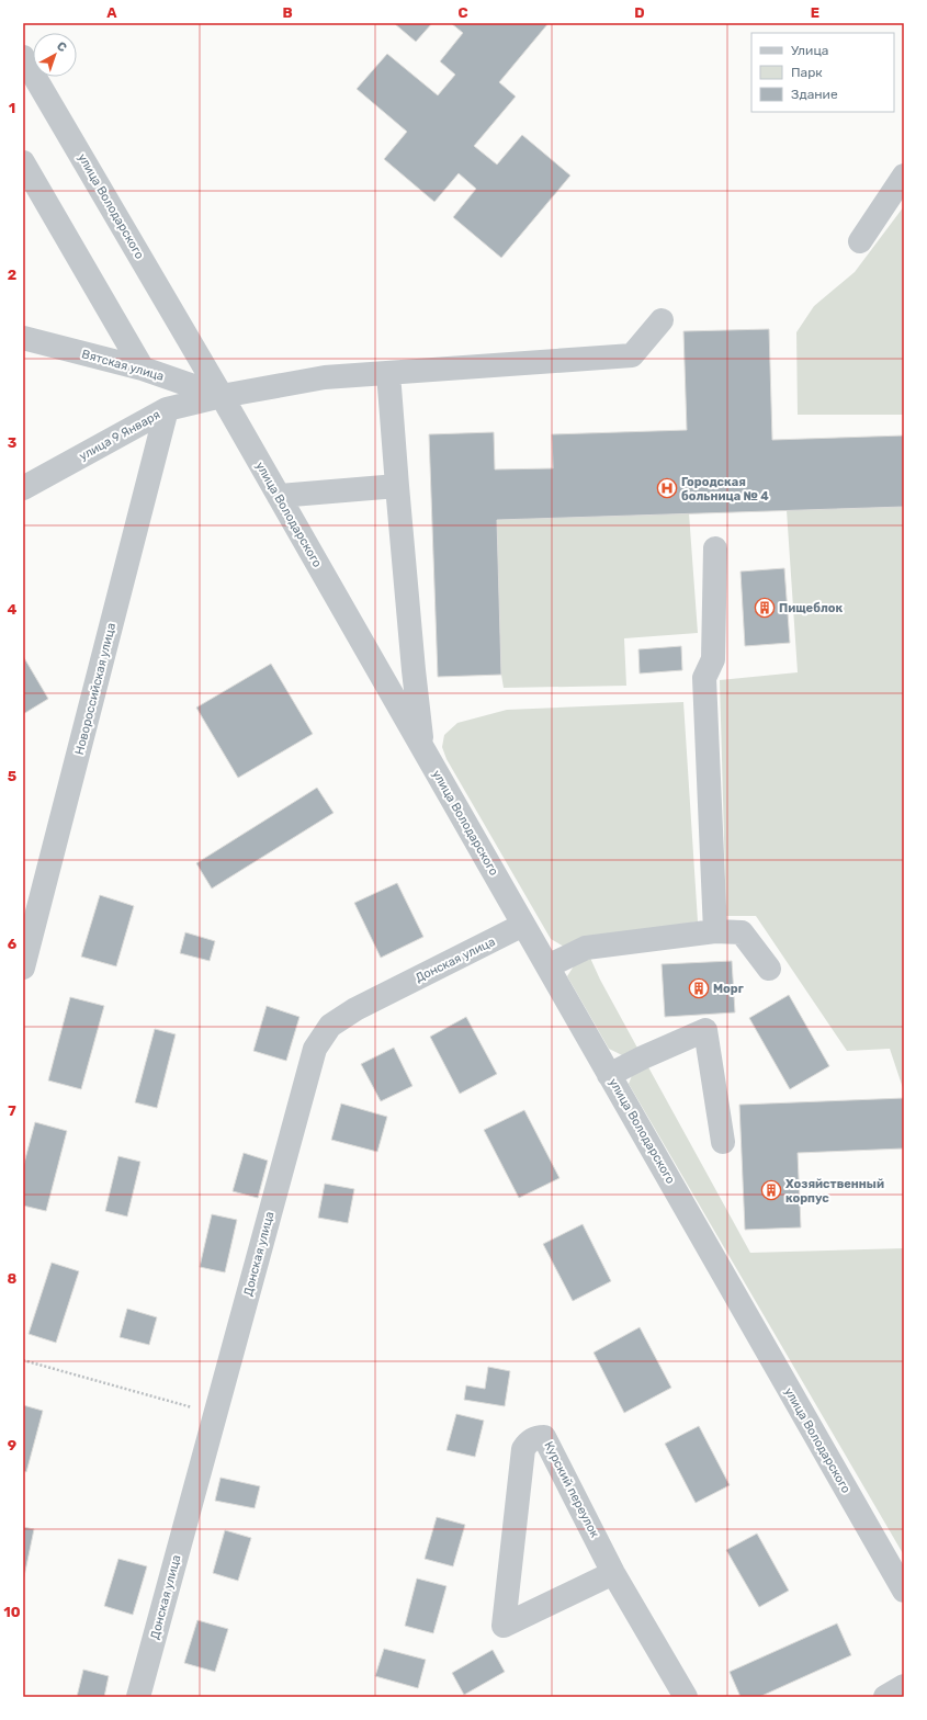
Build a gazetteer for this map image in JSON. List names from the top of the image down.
{
  "streets": {
    "street": [
      "улица Володарского",
      "Вятская улица",
      "улица 9 Января",
      "Новороссийская улица",
      "Донская улица",
      "Курский переулок"
    ]
  },
  "crossings": [
    ["улица Володарского", "Вятская улица"],
    ["улица Володарского", "улица 9 Января"],
    ["улица Володарского", "Донская улица"],
    ["Вятская улица", "улица 9 Января"],
    ["улица 9 Января", "Новороссийская улица"]
  ],
  "places": {
    "hospital": ["Городская больница № 4"],
    "building": ["Пищеблок", "Морг", "Хозяйственный корпус"]
  },
  "legend": ["Улица", "Парк", "Здание"],
  "north": "top right",
  "grid": {
    "columns": [
      "A",
      "B",
      "C",
      "D",
      "E"
    ],
    "rows": [
      "1",
      "2",
      "3",
      "4",
      "5",
      "6",
      "7",
      "8",
      "9",
      "10"
    ]
  }
}
